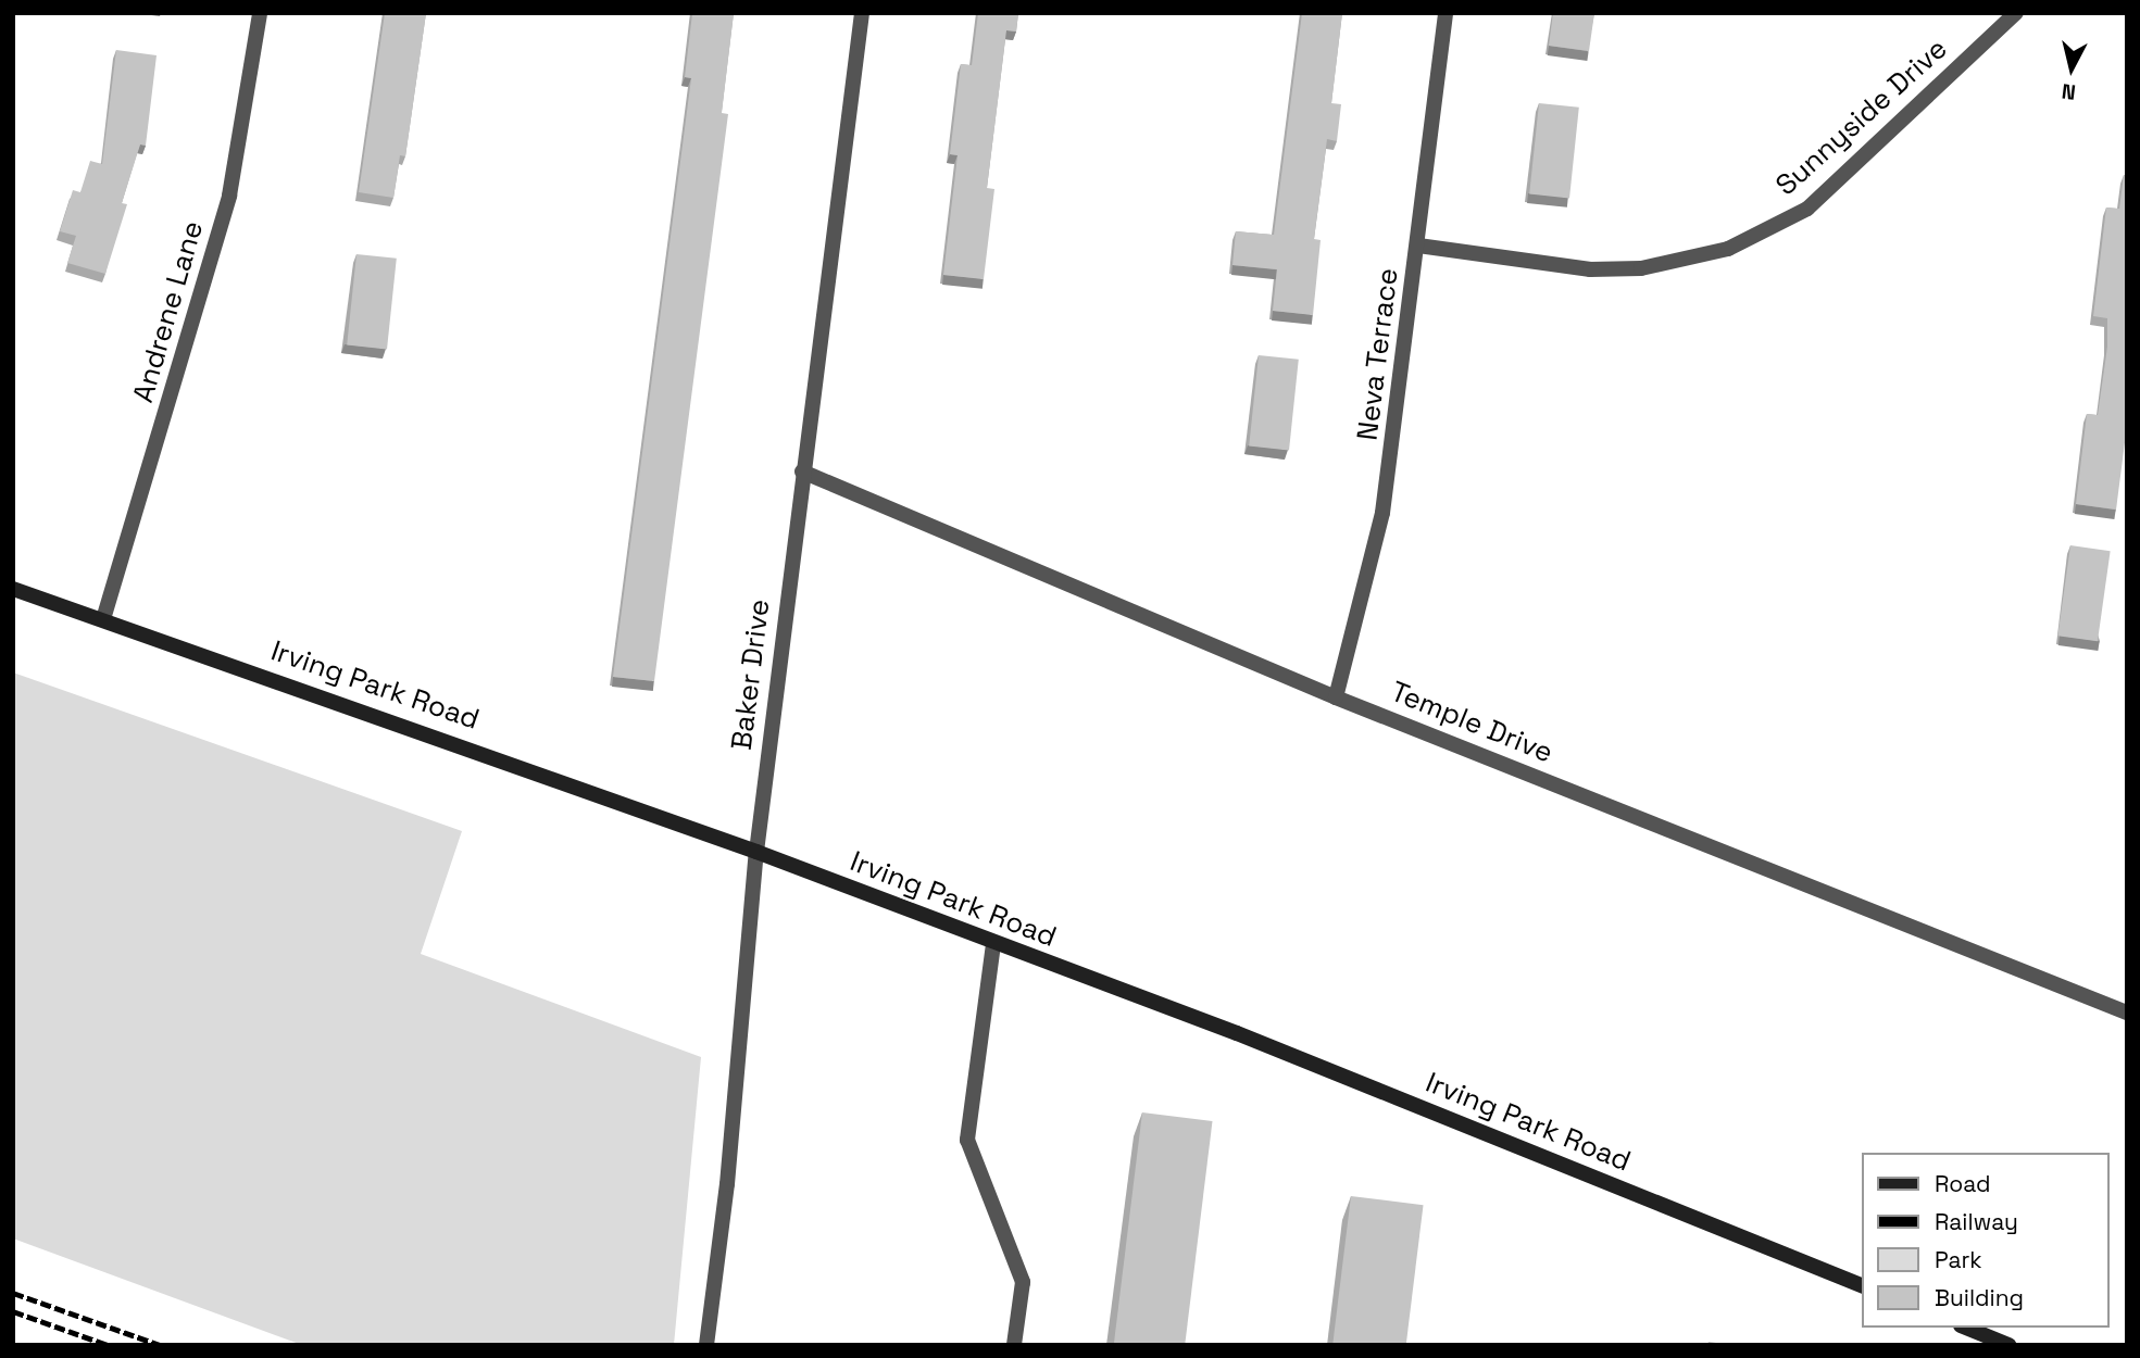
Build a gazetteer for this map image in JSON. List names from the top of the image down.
{
  "streets": {
    "main road": ["Irving Park Road"],
    "street": [
      "Sunnyside Drive",
      "Andrene Lane",
      "Neva Terrace",
      "Baker Drive",
      "Temple Drive"
    ]
  },
  "crossings": [
    ["Sunnyside Drive", "Neva Terrace"],
    ["Andrene Lane", "Irving Park Road"],
    ["Neva Terrace", "Temple Drive"],
    ["Baker Drive", "Irving Park Road"],
    ["Baker Drive", "Temple Drive"]
  ],
  "legend": [
    "Road",
    "Railway",
    "Park",
    "Building"
  ],
  "north": "bottom"
}
